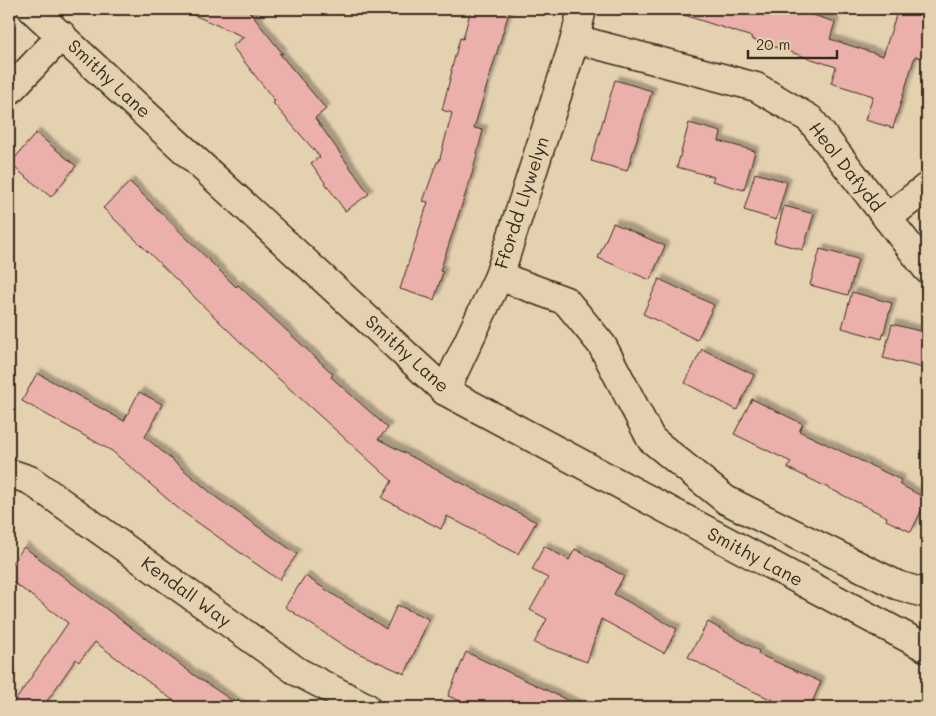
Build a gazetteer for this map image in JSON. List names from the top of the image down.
{
  "streets": {
    "street": [
      "Smithy Lane",
      "Heol Dafydd",
      "Ffordd Llywelyn",
      "Kendall Way"
    ]
  },
  "crossings": [
    ["Smithy Lane", "Ffordd Llywelyn"],
    ["Heol Dafydd", "Ffordd Llywelyn"]
  ],
  "scale_bar": "20 m"
}
